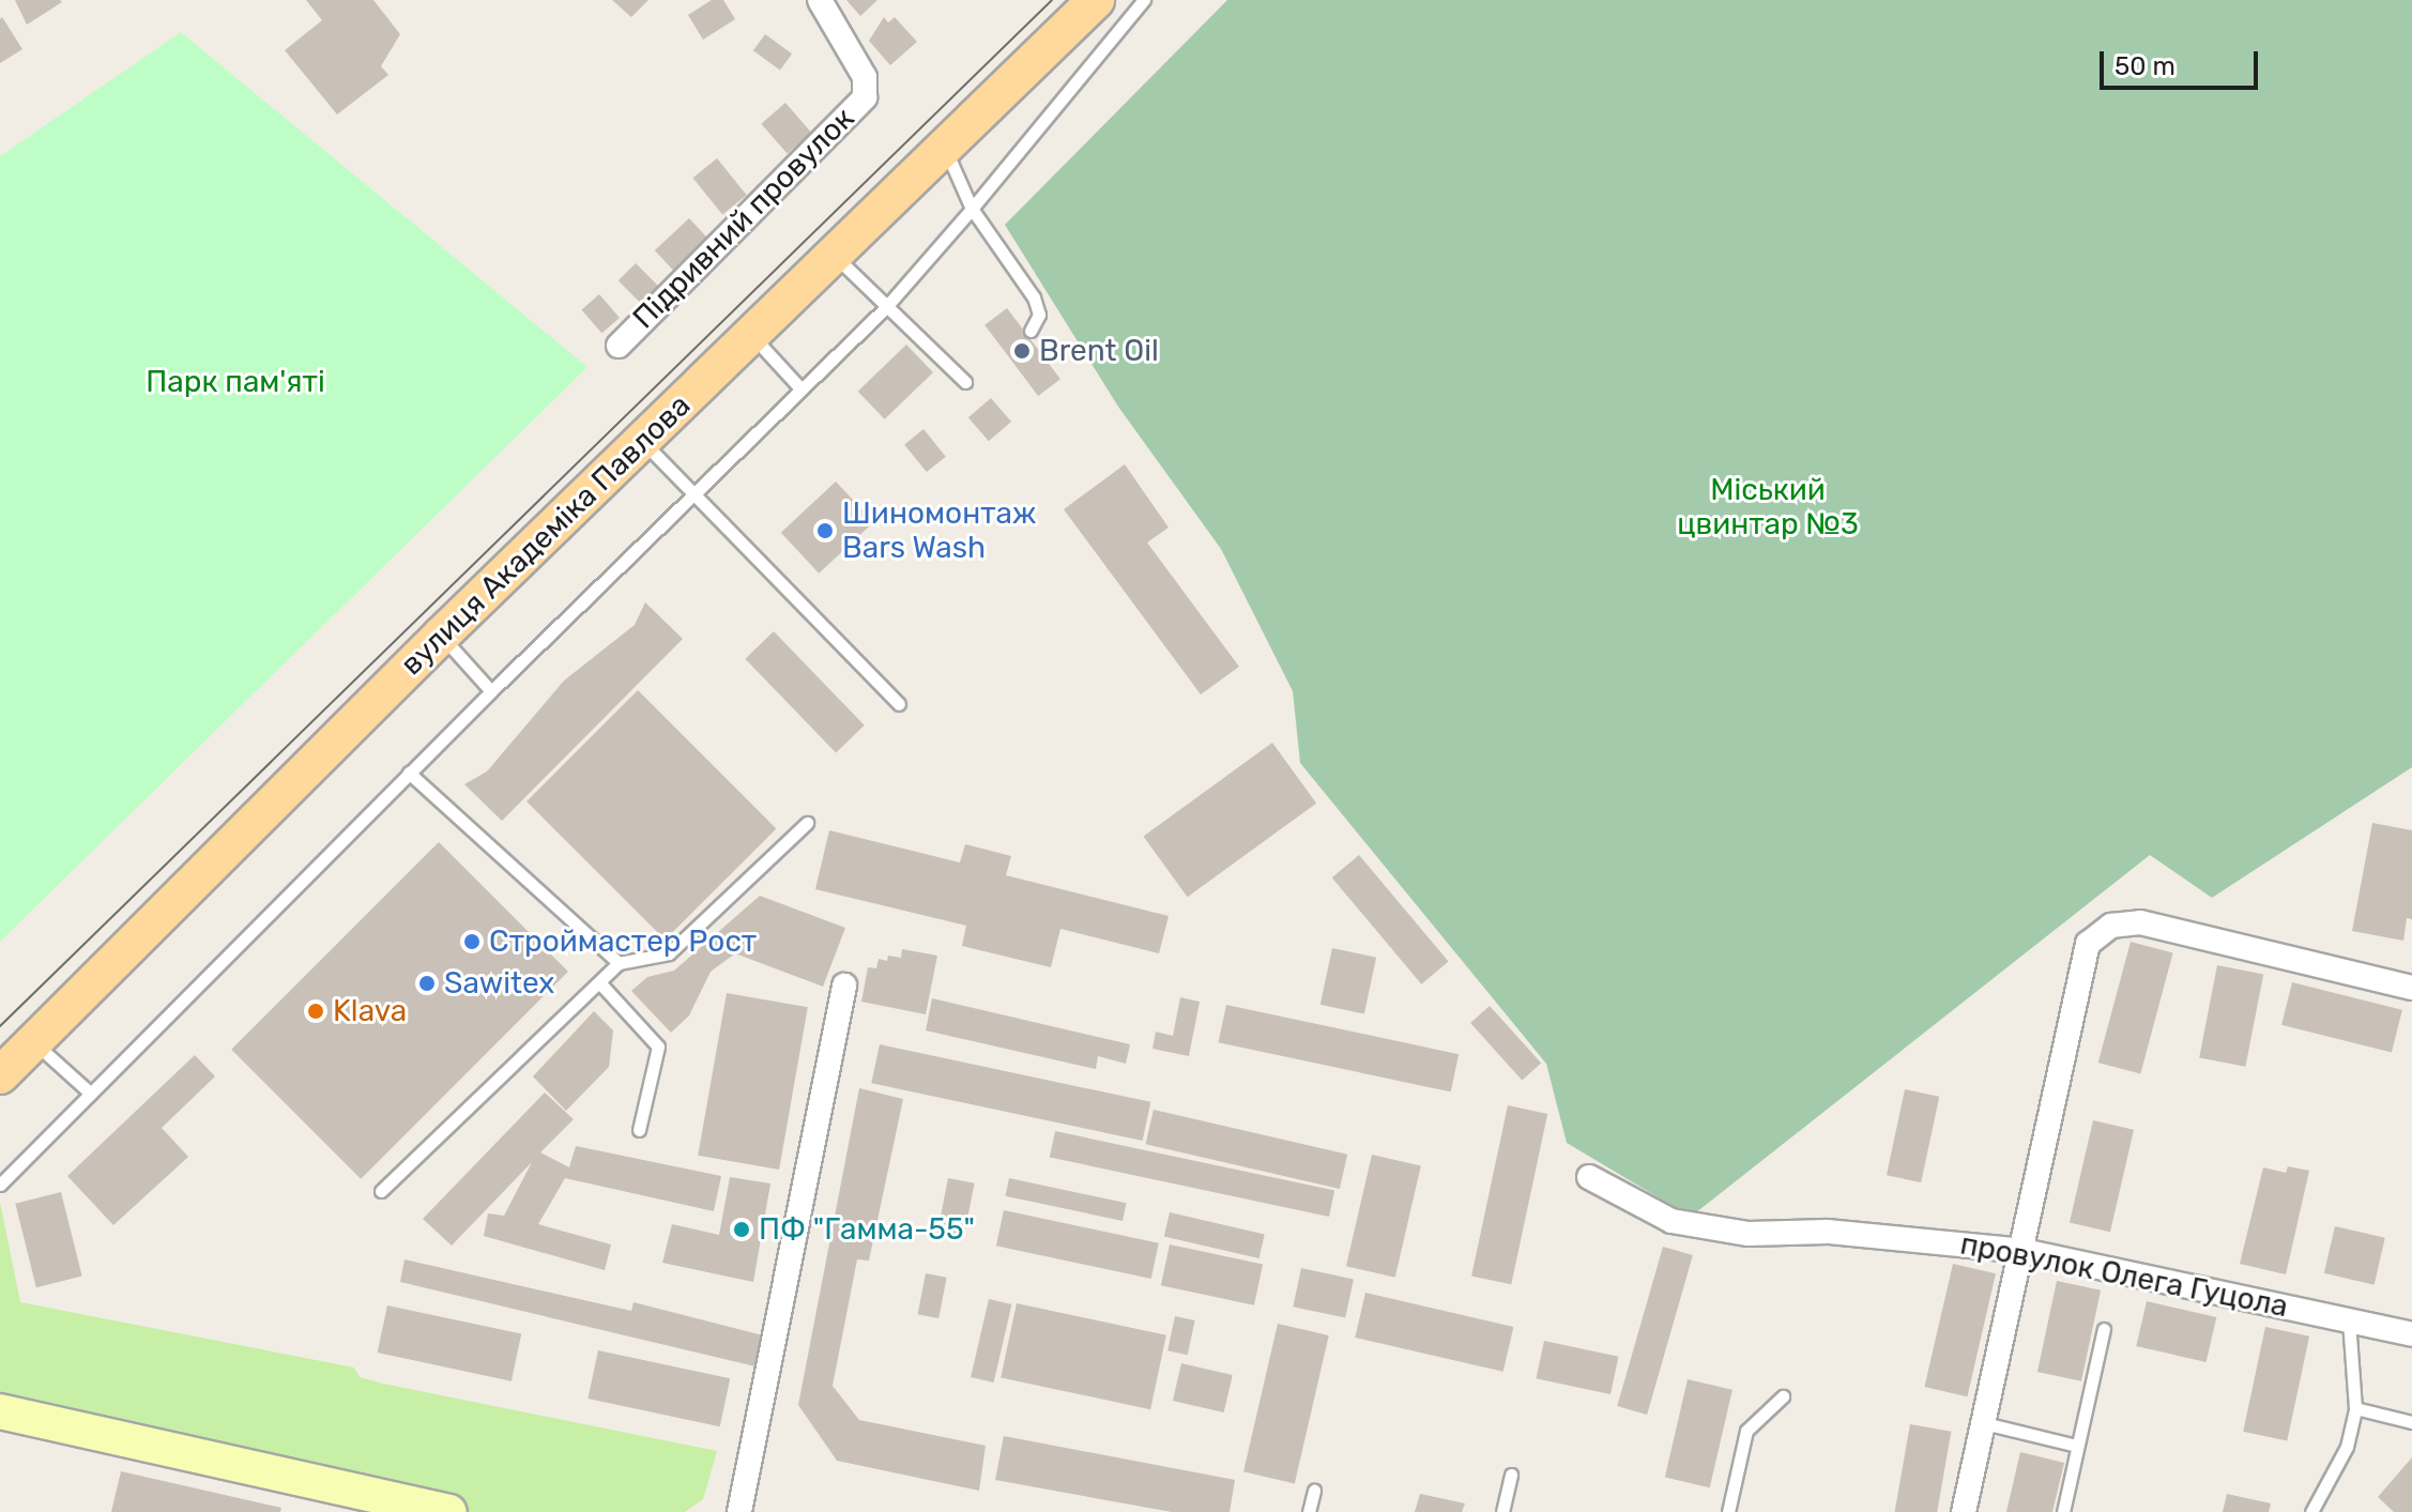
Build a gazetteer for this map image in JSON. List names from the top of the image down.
{
  "streets": {
    "main road": ["вулиця Академіка Павлова"],
    "street": ["Підривний провулок", "провулок Олега Гуцола"]
  },
  "parks": ["Парк пам'яті", "Міський цвинтар №3"],
  "places": [
    "Brent Oil",
    "Шиномонтаж Bars Wash",
    "Строймастер Рост",
    "Sawitex",
    "Klava",
    "ПФ \"Гамма-55\""
  ],
  "scale_bar": "50 m"
}
